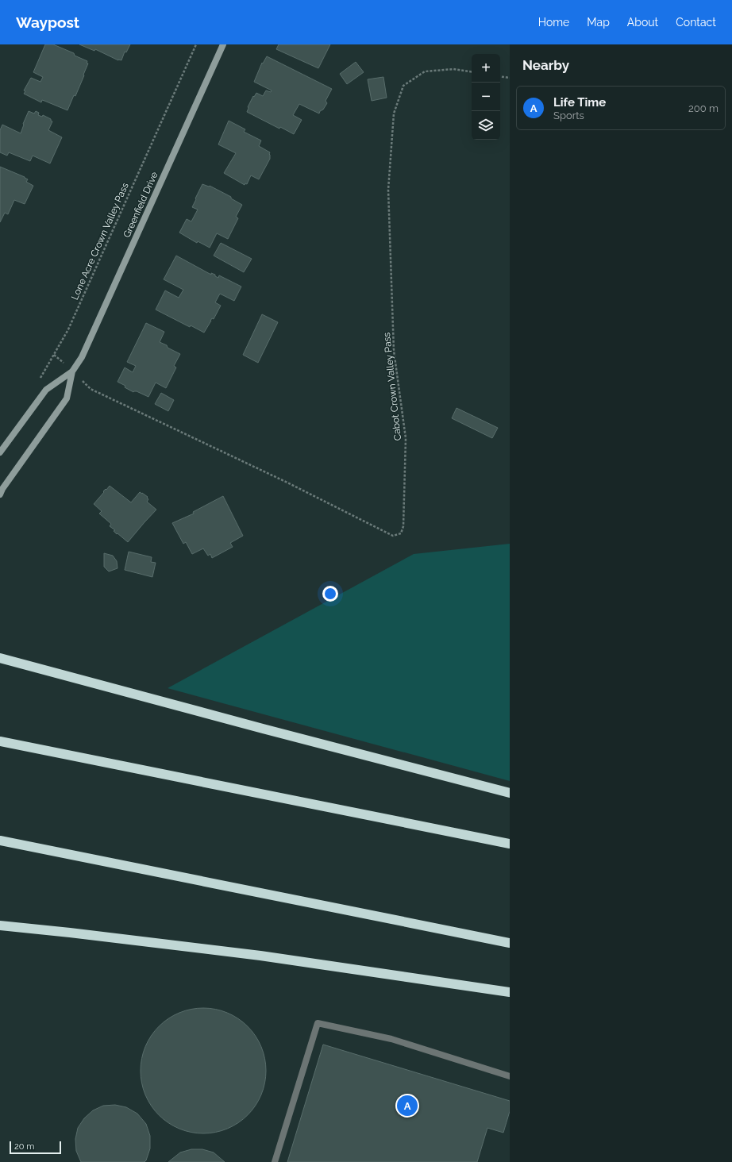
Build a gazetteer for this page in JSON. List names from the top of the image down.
{
  "streets": {
    "street": ["Greenfield Drive"],
    "path": ["Lone Acre Crown Valley Pass", "Cabot Crown Valley Pass"]
  },
  "scale_bar": "20 m",
  "page": {
    "header": "Waypost",
    "nav": [
      "Home",
      "Map",
      "About",
      "Contact"
    ],
    "heading": "Nearby",
    "map_buttons": ["+", "−"],
    "list": [
      {
        "mark": "A",
        "name": "Life Time",
        "note": "Sports",
        "value": "200 m"
      }
    ],
    "pins": "A",
    "scale": "20 m"
  }
}
